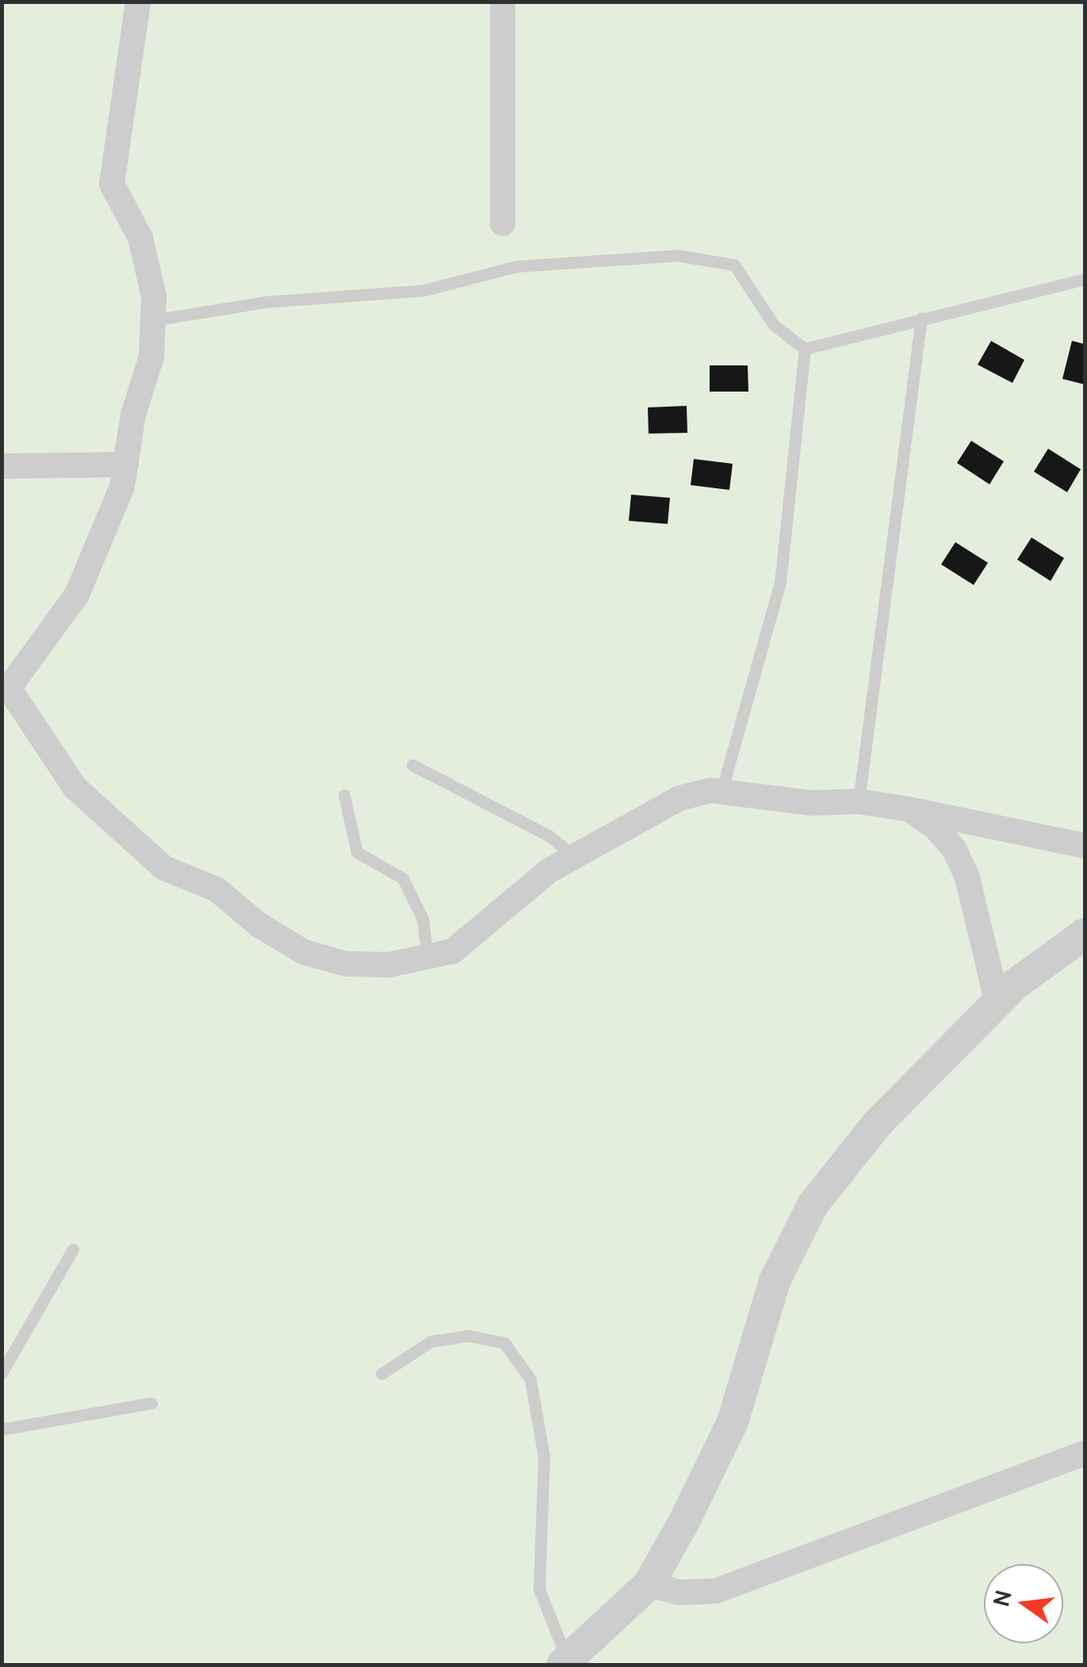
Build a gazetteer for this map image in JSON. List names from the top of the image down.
{
  "north": "left"
}
